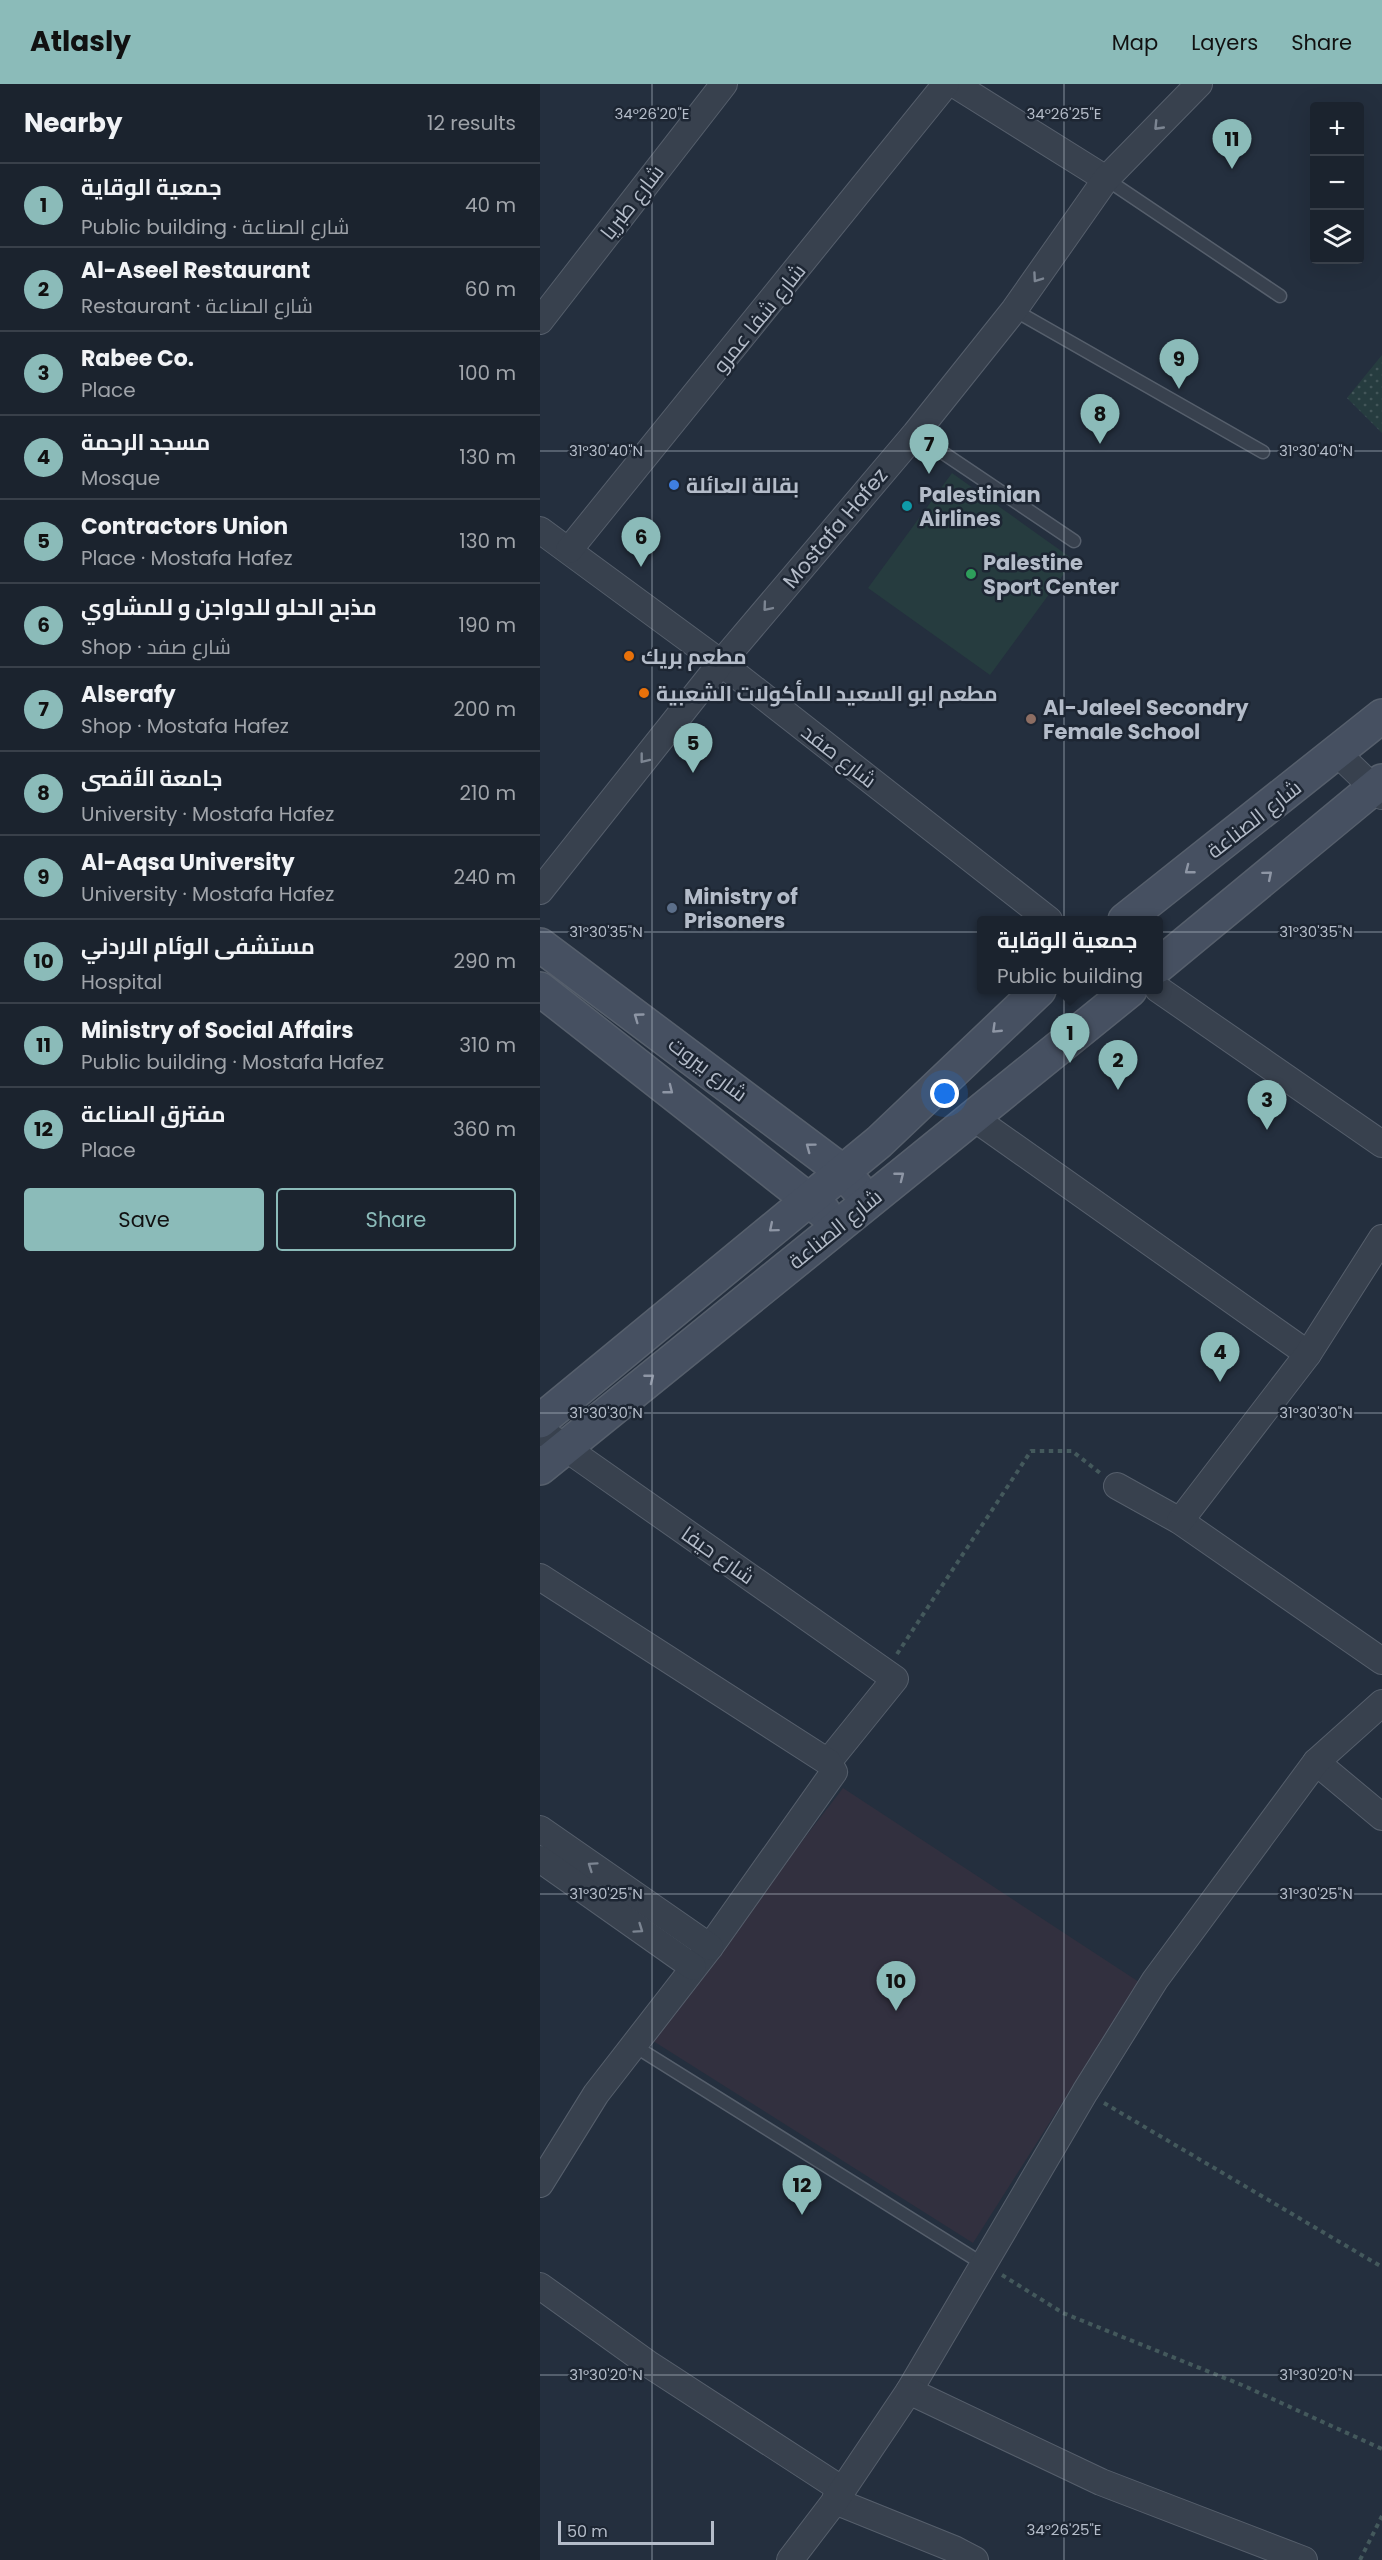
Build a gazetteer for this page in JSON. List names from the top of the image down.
{
  "streets": {
    "main road": ["شارع الصناعة", "شارع بيروت"],
    "street": [
      "شارع طبريا",
      "شارع شفا عمرو",
      "Mostafa Hafez",
      "شارع صفد",
      "شارع حيفا"
    ]
  },
  "crossings": [
    ["شارع شفا عمرو", "شارع صفد"],
    ["Mostafa Hafez", "شارع صفد"],
    ["شارع الصناعة", "شارع بيروت"],
    ["شارع الصناعة", "شارع حيفا"]
  ],
  "one_way": ["Mostafa Hafez"],
  "places": [
    "بقالة العائلة",
    "Palestinian Airlines",
    "Palestine Sport Center",
    "مطعم بريك",
    "مطعم ابو السعيد للمأكولات الشعبية",
    "Al-Jaleel Secondry Female School",
    "Ministry of Prisoners"
  ],
  "scale_bar": "50 m",
  "page": {
    "header": "Atlasly",
    "nav": ["Map", "Layers", "Share"],
    "heading": ["Nearby", "12 results"],
    "map_buttons": ["+", "−"],
    "pins": [
      "11",
      "9",
      "8",
      "7",
      "6",
      "5",
      "1",
      "2",
      "3",
      "4",
      "10",
      "12"
    ],
    "list": [
      {
        "mark": "1",
        "name": "جمعية الوقاية",
        "note": "Public building · شارع الصناعة",
        "value": "40 m"
      },
      {
        "mark": "2",
        "name": "Al-Aseel Restaurant",
        "note": "Restaurant · شارع الصناعة",
        "value": "60 m"
      },
      {
        "mark": "3",
        "name": "Rabee Co.",
        "note": "Place",
        "value": "100 m"
      },
      {
        "mark": "4",
        "name": "مسجد الرحمة",
        "note": "Mosque",
        "value": "130 m"
      },
      {
        "mark": "5",
        "name": "Contractors Union",
        "note": "Place · Mostafa Hafez",
        "value": "130 m"
      },
      {
        "mark": "6",
        "name": "مذبح الحلو للدواجن و للمشاوي",
        "note": "Shop · شارع صفد",
        "value": "190 m"
      },
      {
        "mark": "7",
        "name": "Alserafy",
        "note": "Shop · Mostafa Hafez",
        "value": "200 m"
      },
      {
        "mark": "8",
        "name": "جامعة الأقصى",
        "note": "University · Mostafa Hafez",
        "value": "210 m"
      },
      {
        "mark": "9",
        "name": "Al-Aqsa University",
        "note": "University · Mostafa Hafez",
        "value": "240 m"
      },
      {
        "mark": "10",
        "name": "مستشفى الوئام الاردني",
        "note": "Hospital",
        "value": "290 m"
      },
      {
        "mark": "11",
        "name": "Ministry of Social Affairs",
        "note": "Public building · Mostafa Hafez",
        "value": "310 m"
      },
      {
        "mark": "12",
        "name": "مفترق الصناعة",
        "note": "Place",
        "value": "360 m"
      }
    ],
    "popup": ["جمعية الوقاية", "Public building"],
    "buttons": ["Save", "Share"],
    "scale": "50 m"
  },
  "coordinates": [
    "34°26'20\"E",
    "34°26'25\"E",
    "31°30'40\"N",
    "31°30'35\"N",
    "31°30'30\"N",
    "31°30'25\"N",
    "31°30'20\"N"
  ]
}
